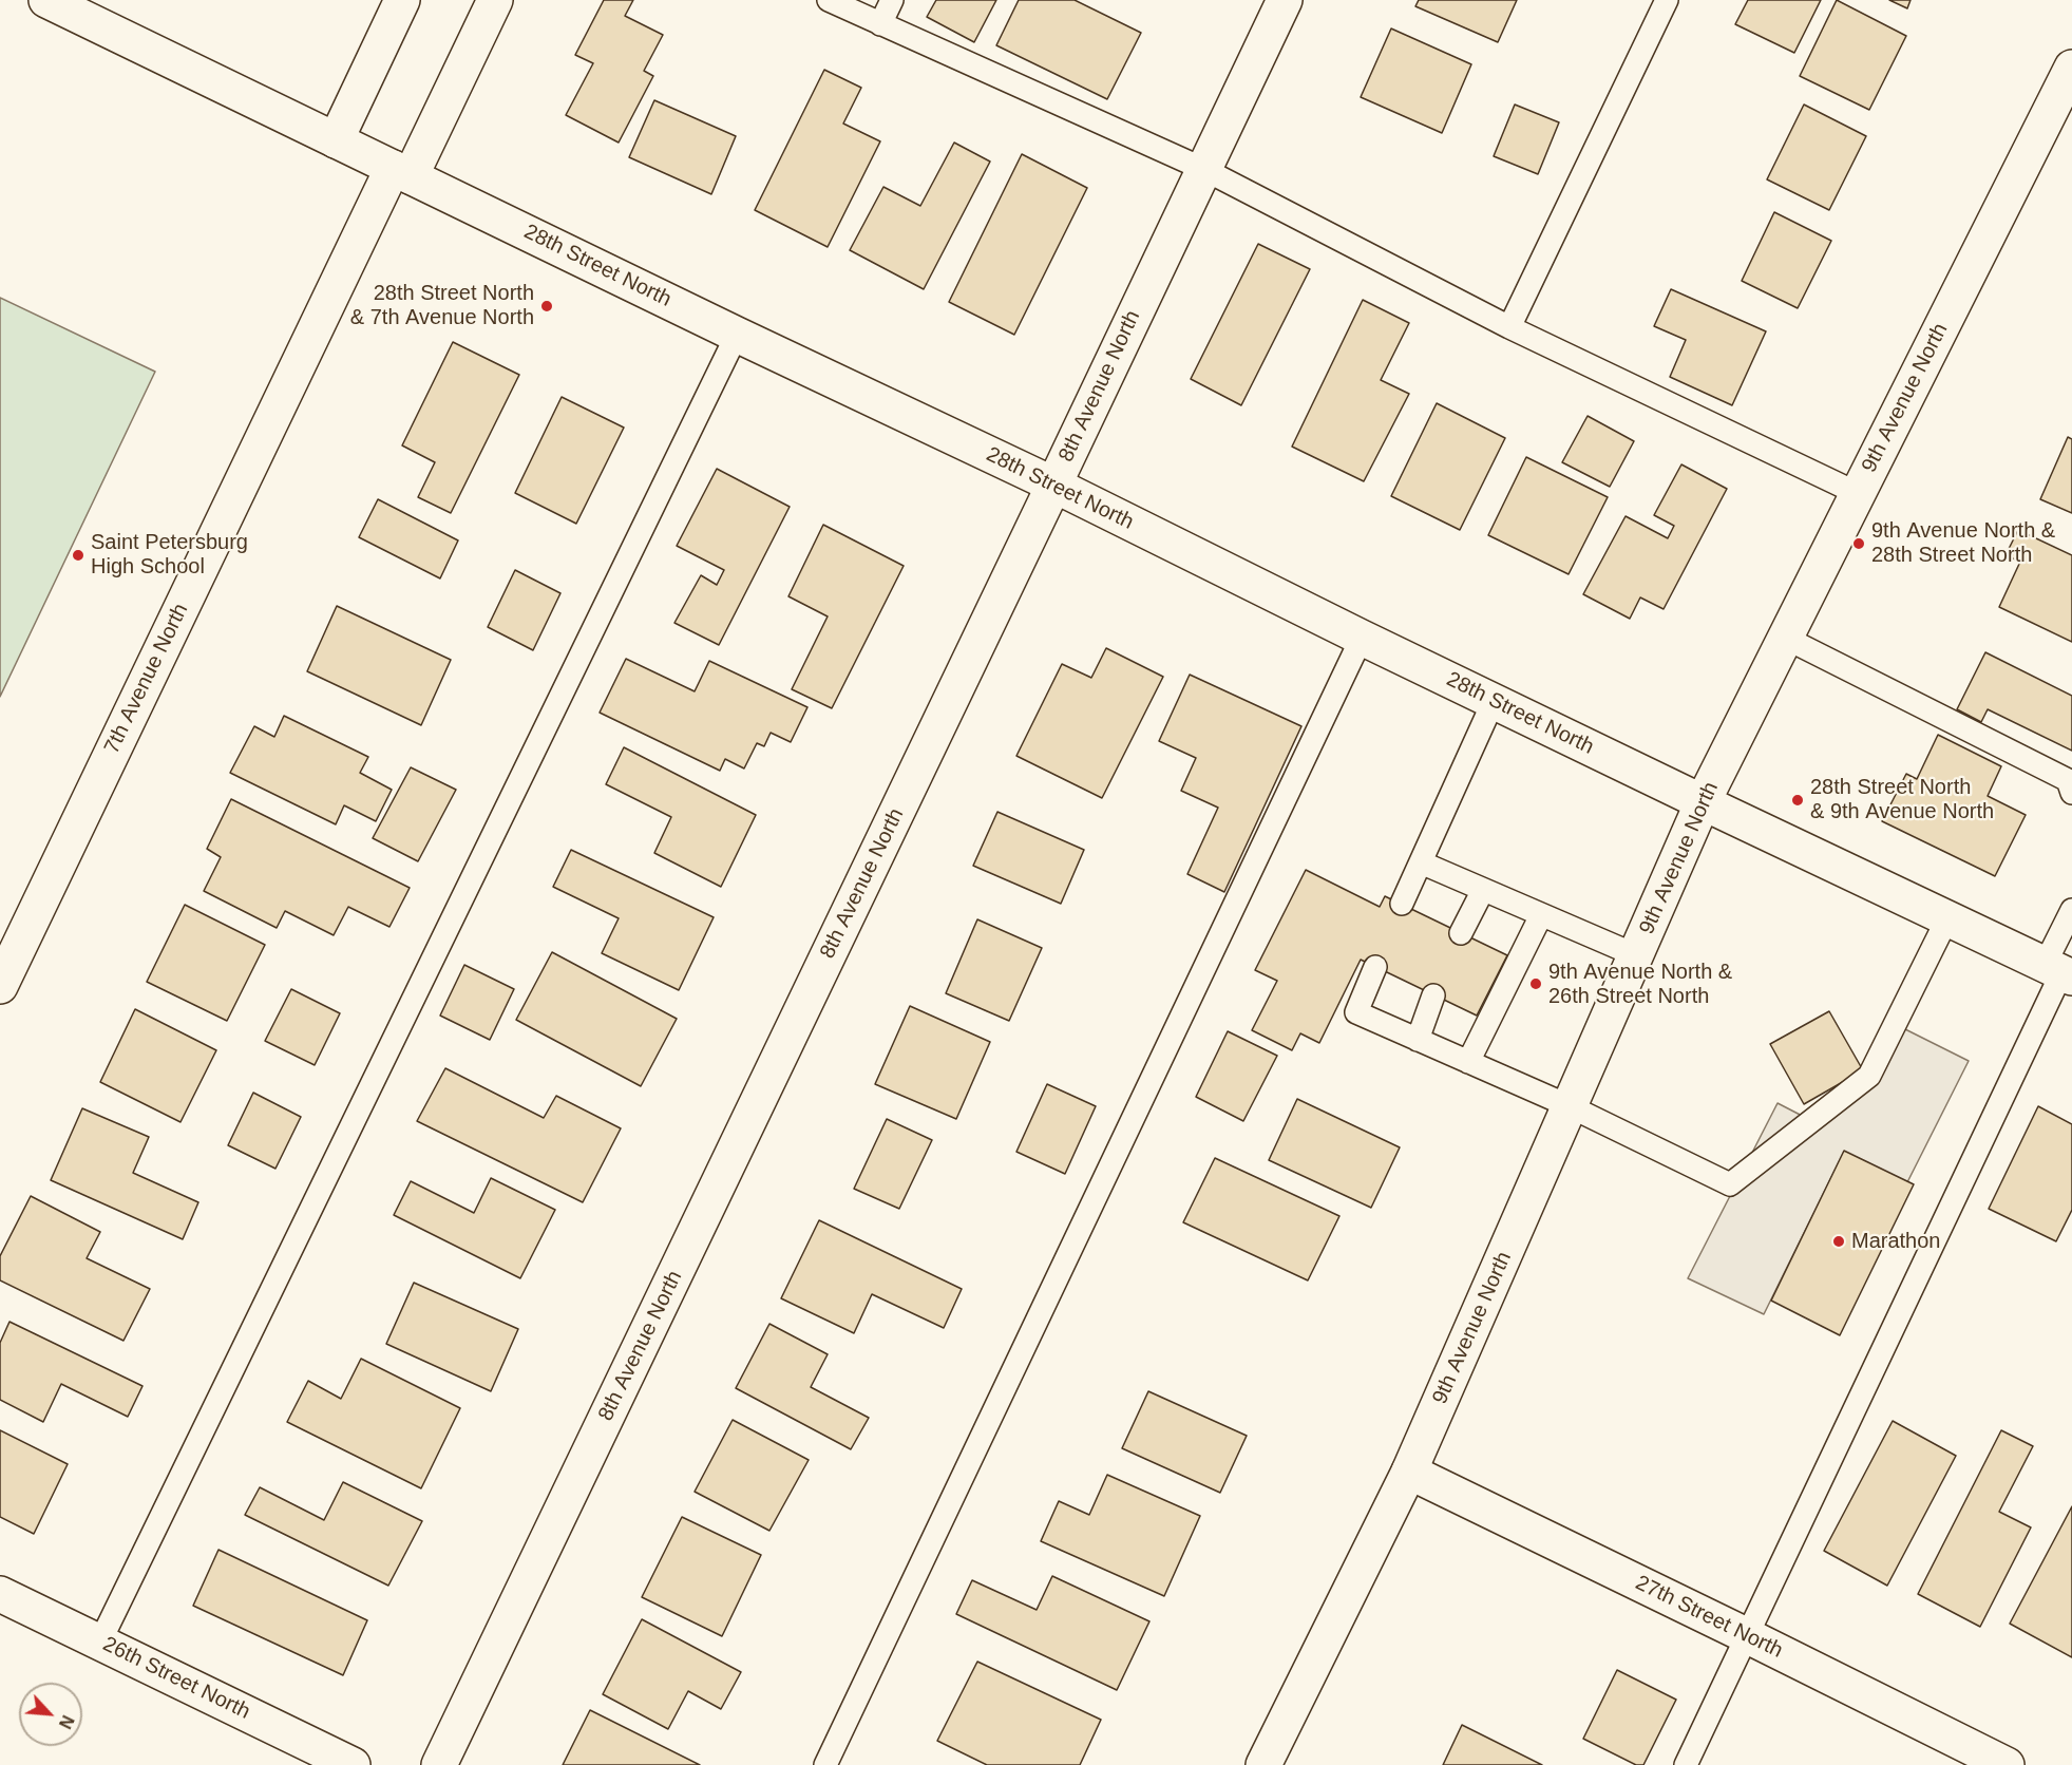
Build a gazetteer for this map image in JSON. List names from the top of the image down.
{
  "streets": {
    "street": [
      "28th Street North",
      "8th Avenue North",
      "9th Avenue North",
      "7th Avenue North",
      "27th Street North",
      "26th Street North"
    ]
  },
  "crossings": [
    ["28th Street North", "8th Avenue North"],
    ["28th Street North", "9th Avenue North"],
    ["28th Street North", "7th Avenue North"],
    ["9th Avenue North", "27th Street North"]
  ],
  "places": [
    "28th Street North & 7th Avenue North",
    "9th Avenue North & 28th Street North",
    "Saint Petersburg High School",
    "28th Street North & 9th Avenue North",
    "9th Avenue North & 26th Street North",
    "Marathon"
  ],
  "north": "bottom right"
}
